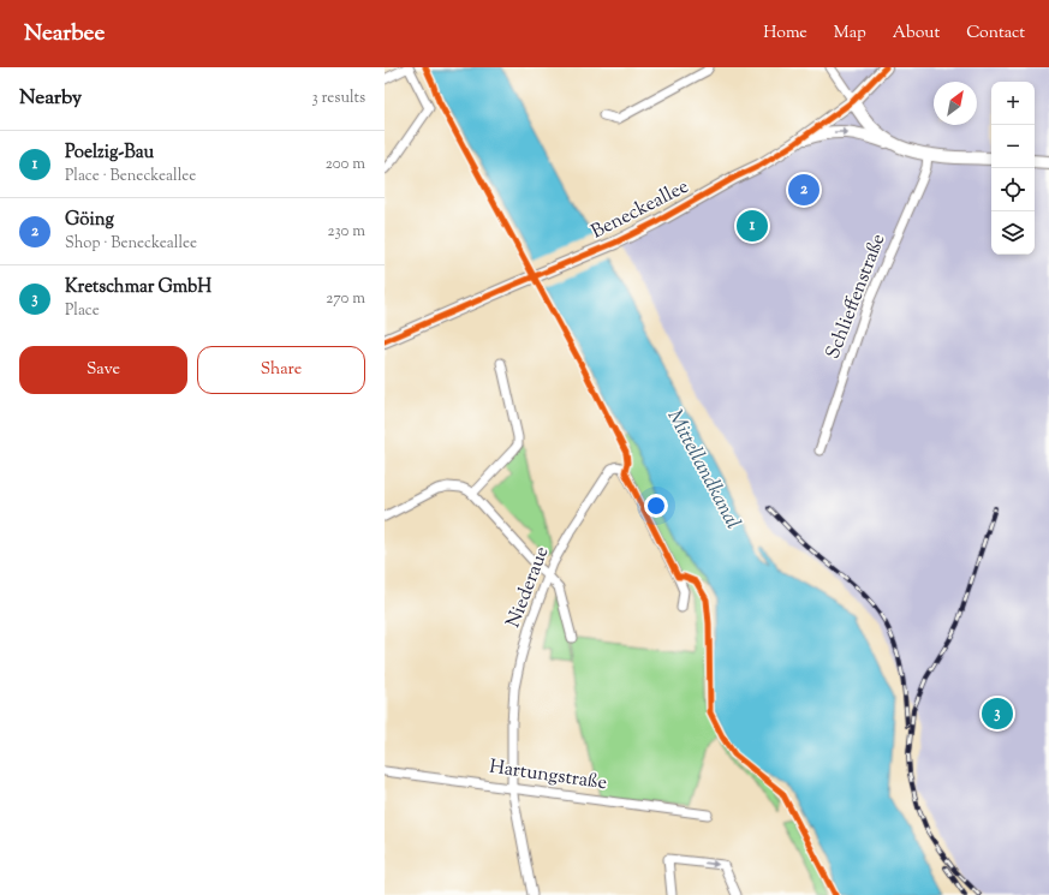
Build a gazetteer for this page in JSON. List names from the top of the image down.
{
  "streets": {
    "street": [
      "Beneckeallee",
      "Schlieffenstraße",
      "Niederaue",
      "Hartungstraße"
    ]
  },
  "crossings": [
    ["Beneckeallee", "Schlieffenstraße"],
    ["Niederaue", "Hartungstraße"]
  ],
  "water": ["Mittellandkanal"],
  "north": "top right",
  "page": {
    "header": "Nearbee",
    "nav": [
      "Home",
      "Map",
      "About",
      "Contact"
    ],
    "heading": ["Nearby", "3 results"],
    "map_buttons": ["+", "−"],
    "list": [
      {
        "mark": "1",
        "name": "Poelzig-Bau",
        "note": "Place · Beneckeallee",
        "value": "200 m"
      },
      {
        "mark": "2",
        "name": "Göing",
        "note": "Shop · Beneckeallee",
        "value": "230 m"
      },
      {
        "mark": "3",
        "name": "Kretschmar GmbH",
        "note": "Place",
        "value": "270 m"
      }
    ],
    "pins": ["2", "1", "3"],
    "buttons": ["Save", "Share"]
  }
}
